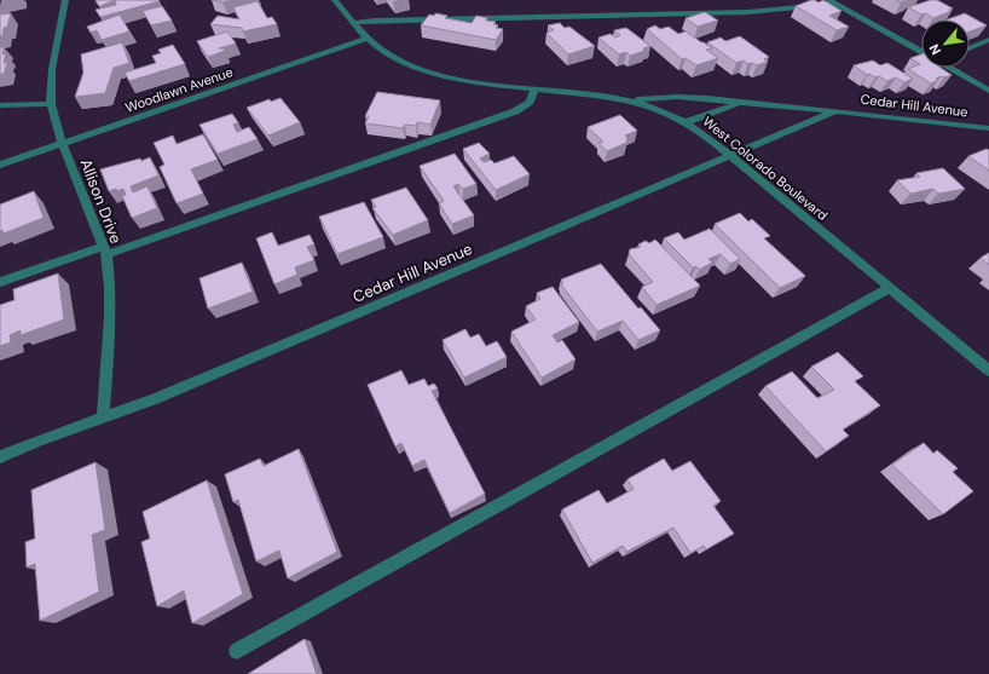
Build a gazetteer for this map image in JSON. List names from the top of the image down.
{
  "streets": {
    "street": [
      "Woodlawn Avenue",
      "Cedar Hill Avenue",
      "West Colorado Boulevard",
      "Allison Drive"
    ]
  },
  "crossings": [
    ["Woodlawn Avenue", "West Colorado Boulevard"],
    ["Woodlawn Avenue", "Allison Drive"],
    ["Cedar Hill Avenue", "West Colorado Boulevard"],
    ["Cedar Hill Avenue", "Allison Drive"]
  ],
  "north": "bottom left"
}
